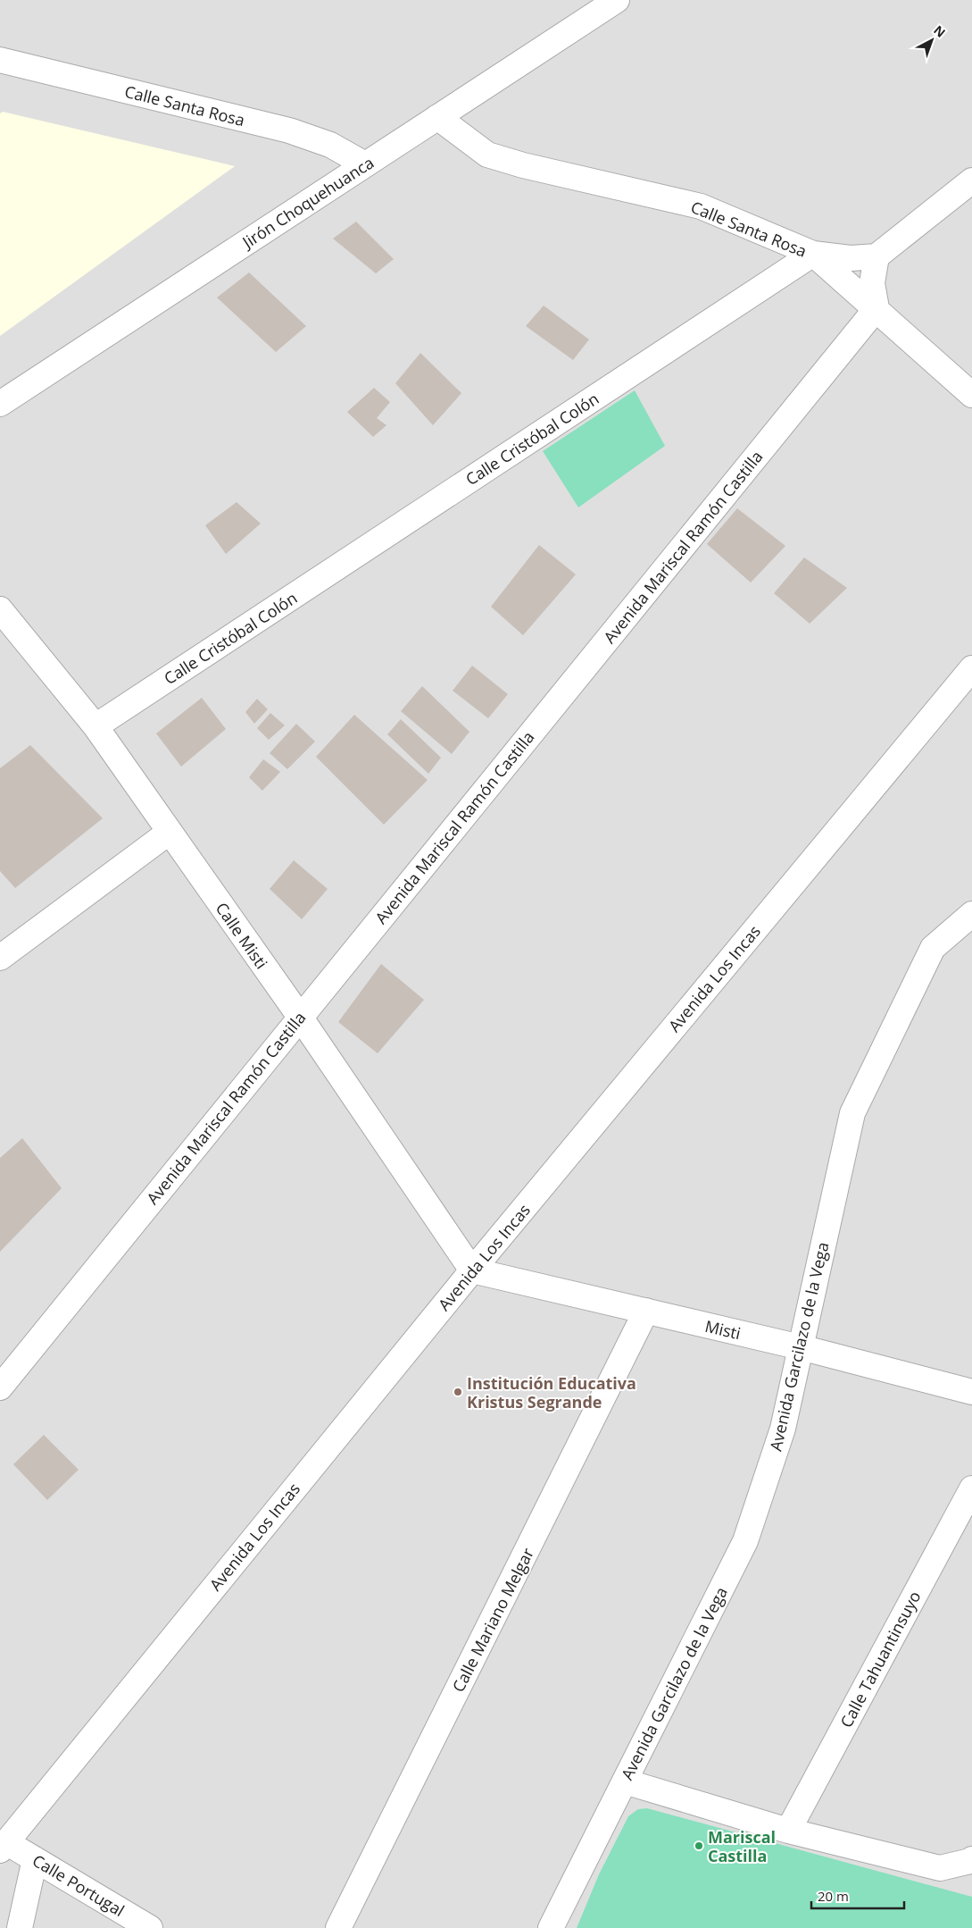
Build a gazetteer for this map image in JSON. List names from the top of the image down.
{
  "streets": {
    "street": [
      "Calle Santa Rosa",
      "Jirón Choquehuanca",
      "Calle Cristóbal Colón",
      "Avenida Mariscal Ramón Castilla",
      "Calle Misti",
      "Avenida Los Incas",
      "Misti",
      "Avenida Garcilazo de la Vega",
      "Calle Mariano Melgar",
      "Calle Tahuantinsuyo",
      "Calle Portugal"
    ]
  },
  "crossings": [
    ["Calle Santa Rosa", "Jirón Choquehuanca"],
    ["Calle Santa Rosa", "Calle Cristóbal Colón"],
    ["Calle Santa Rosa", "Avenida Mariscal Ramón Castilla"],
    ["Calle Cristóbal Colón", "Calle Misti"],
    ["Avenida Mariscal Ramón Castilla", "Calle Misti"],
    ["Calle Misti", "Avenida Los Incas"],
    ["Calle Misti", "Misti"],
    ["Avenida Los Incas", "Misti"],
    ["Avenida Los Incas", "Calle Portugal"],
    ["Misti", "Avenida Garcilazo de la Vega"],
    ["Misti", "Calle Mariano Melgar"]
  ],
  "places": ["Institución Educativa Kristus Segrande", "Mariscal Castilla"],
  "scale_bar": "20 m",
  "north": "top right"
}
